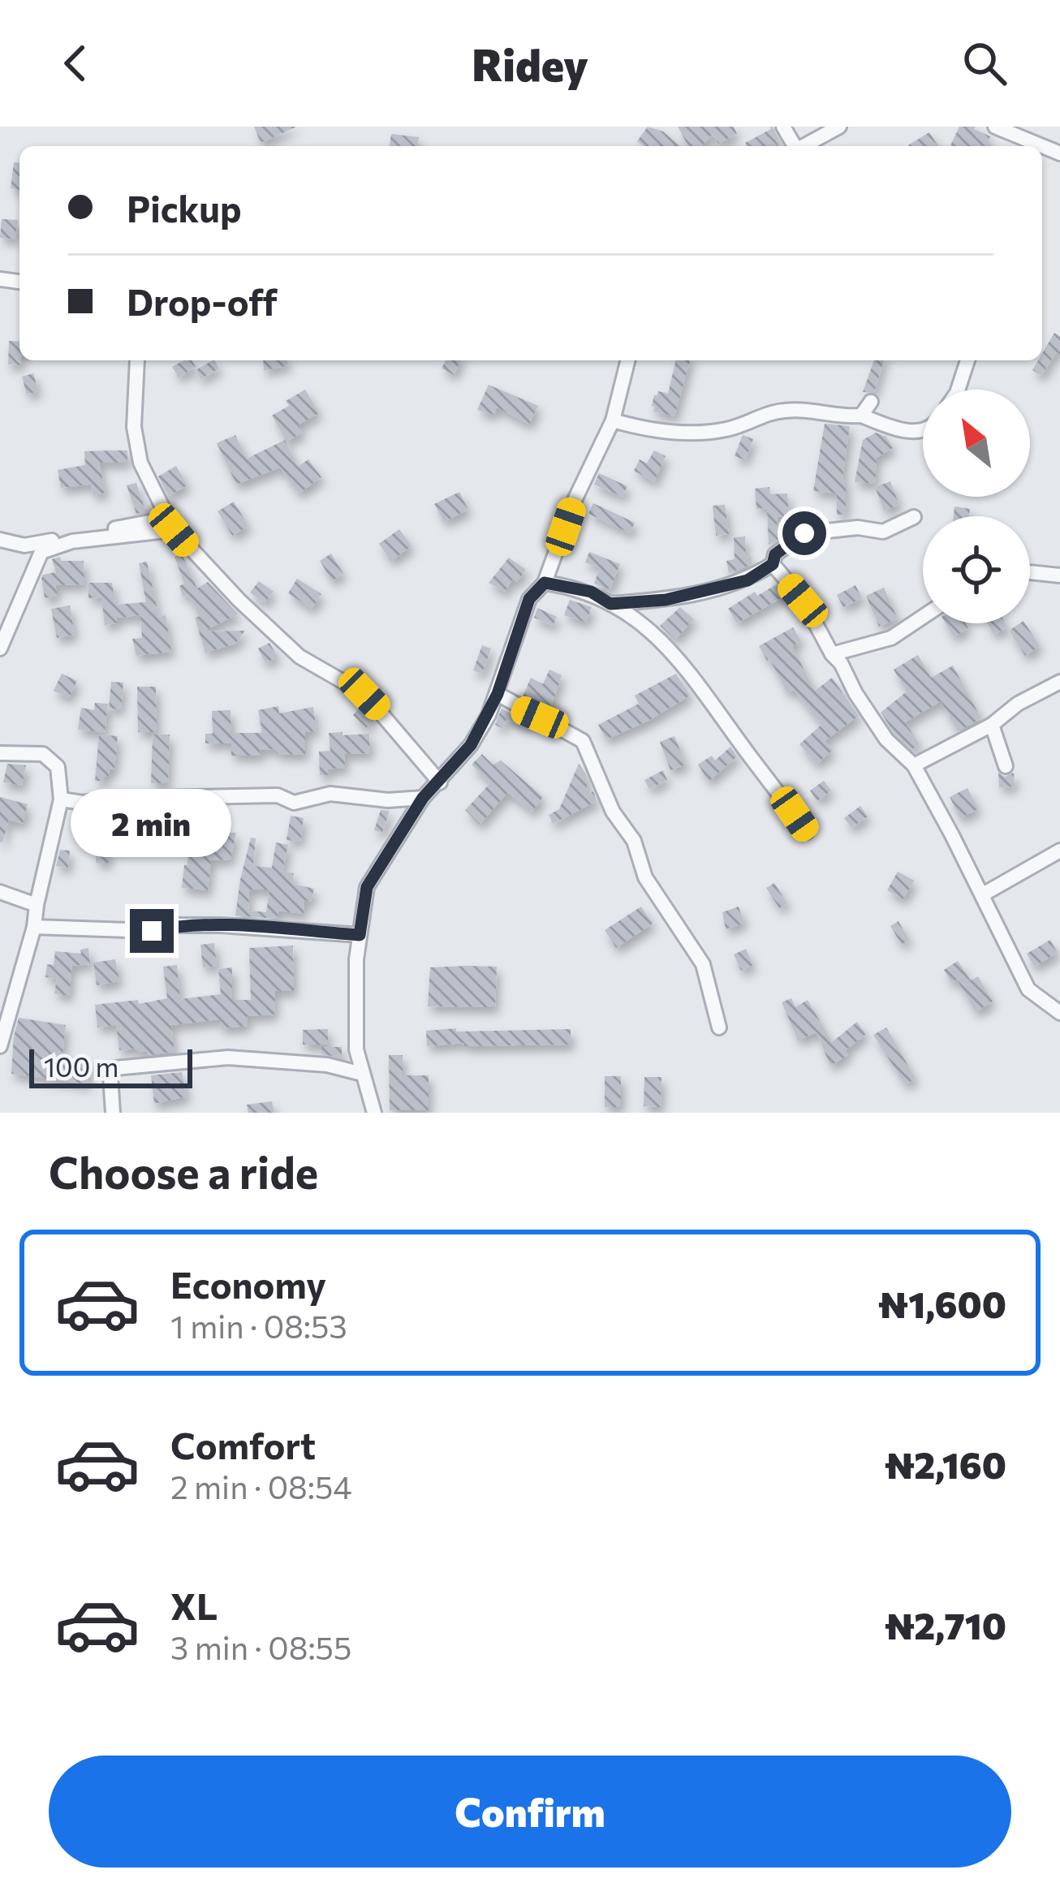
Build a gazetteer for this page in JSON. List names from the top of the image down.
{
  "scale_bar": "100 m",
  "north": "top left",
  "page": {
    "header": "Ridey",
    "banner": ["Pickup", "Drop-off"],
    "bubble": "2 min",
    "scale": "100 m",
    "heading": "Choose a ride",
    "list": [
      {
        "name": "Economy",
        "note": "1 min · 08:53",
        "value": "₦1,600"
      },
      {
        "name": "Comfort",
        "note": "2 min · 08:54",
        "value": "₦2,160"
      },
      {
        "name": "XL",
        "note": "3 min · 08:55",
        "value": "₦2,710"
      }
    ],
    "buttons": "Confirm"
  }
}
